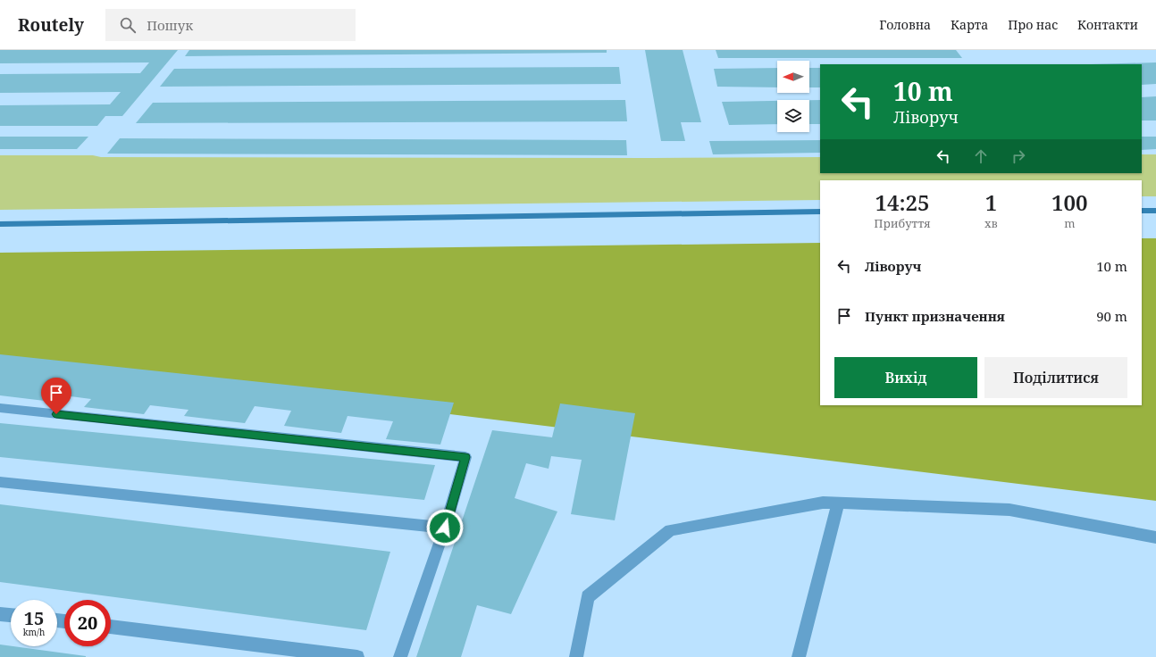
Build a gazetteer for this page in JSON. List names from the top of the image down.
{
  "north": "left",
  "page": {
    "header": "Routely",
    "search": "Пошук",
    "nav": [
      "Головна",
      "Карта",
      "Про нас",
      "Контакти"
    ],
    "turn": ["10 m", "Ліворуч"],
    "eta": [
      "14:25",
      "Прибуття",
      "1",
      "хв",
      "100",
      "m"
    ],
    "list": [
      {
        "name": "Ліворуч",
        "value": "10 m"
      },
      {
        "name": "Пункт призначення",
        "value": "90 m"
      }
    ],
    "buttons": ["Вихід", "Поділитися"],
    "speed": "15 km/h",
    "limit": "20"
  }
}
